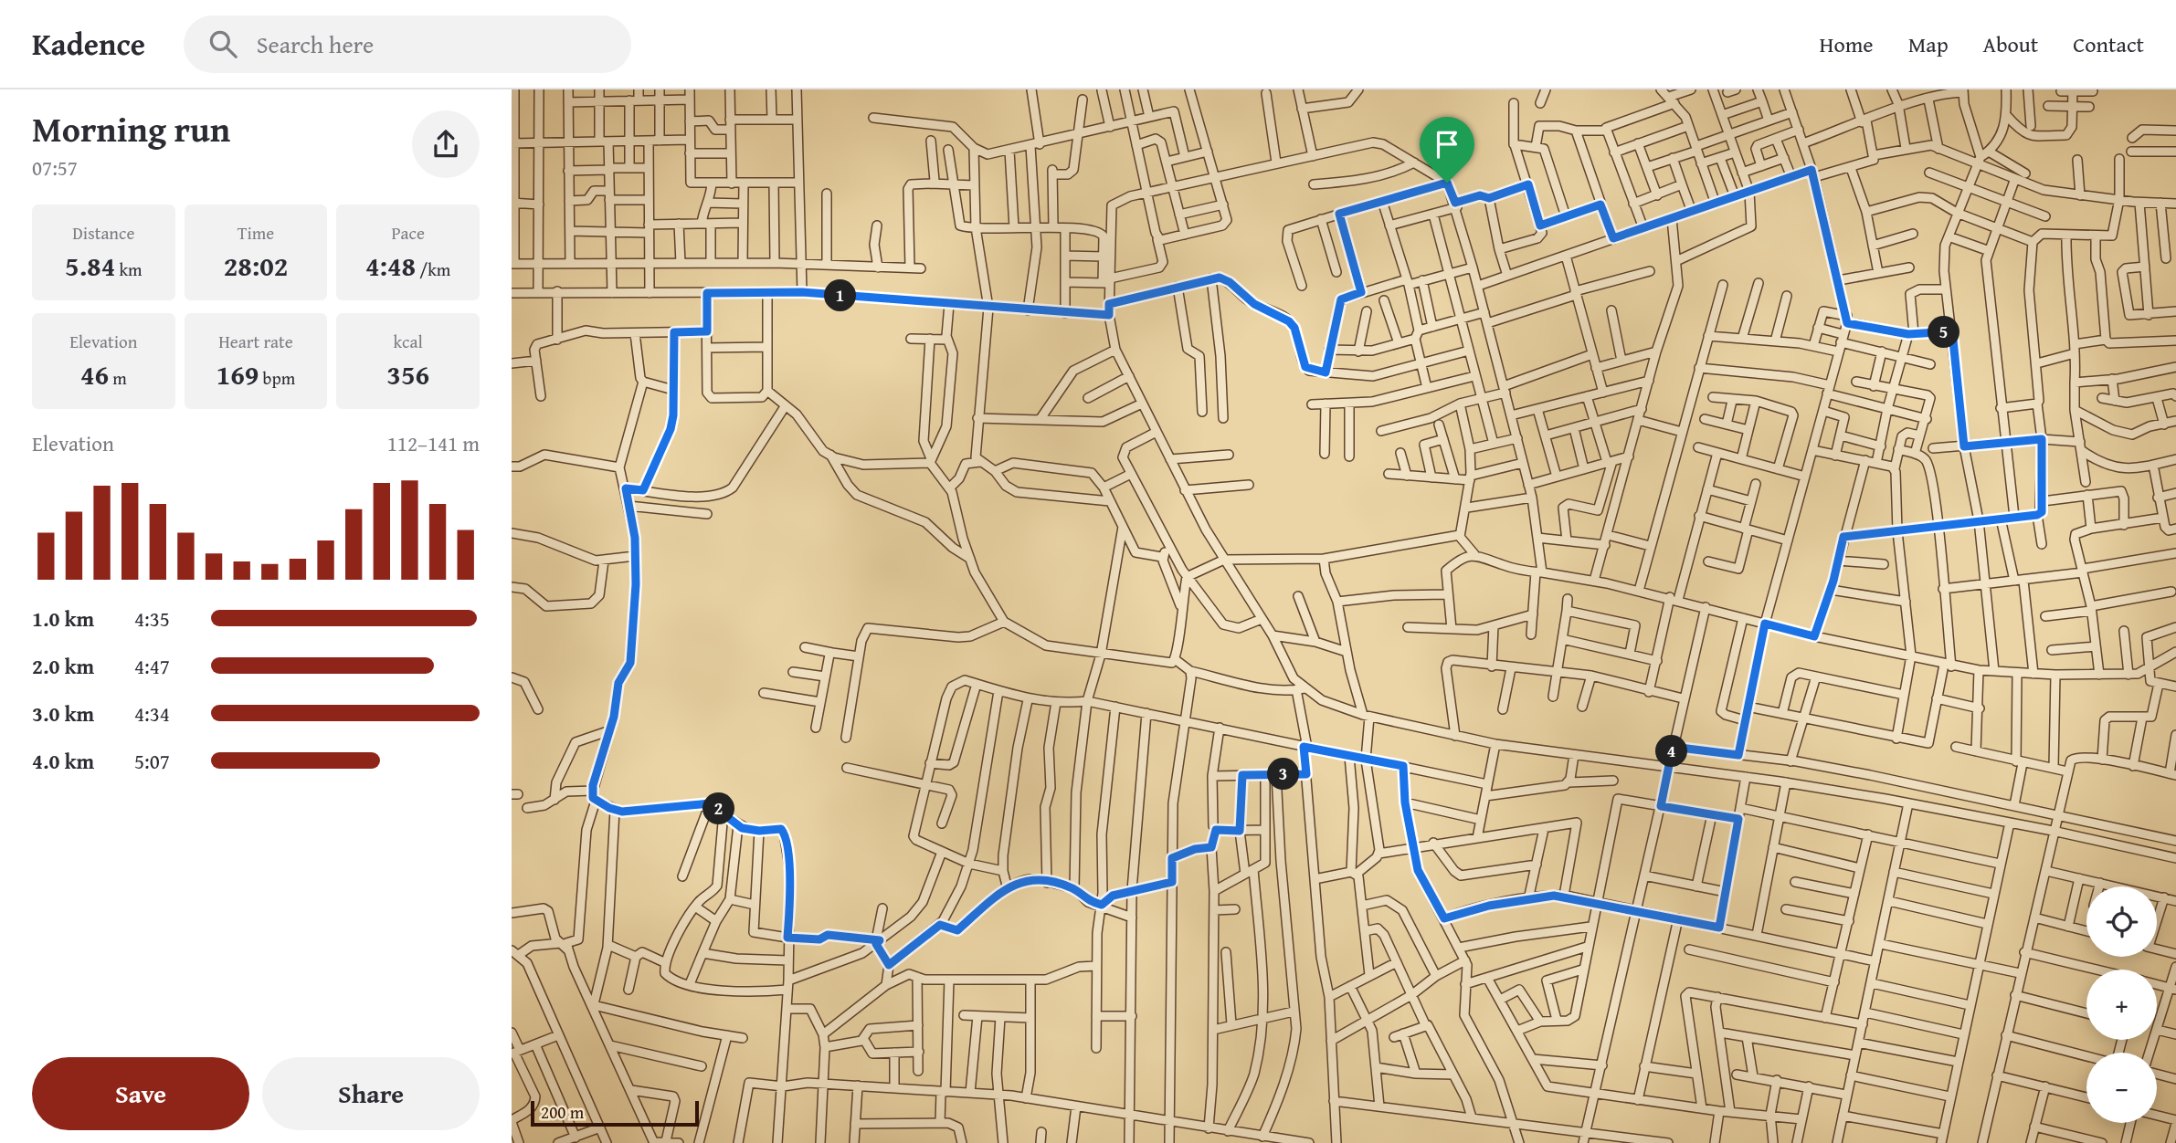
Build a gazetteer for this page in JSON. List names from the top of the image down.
{
  "scale_bar": "200 m",
  "page": {
    "header": "Kadence",
    "search": "Search here",
    "nav": [
      "Home",
      "Map",
      "About",
      "Contact"
    ],
    "heading": ["Morning run", "07:57"],
    "stats": [
      ["Distance", "5.84 km"],
      ["Time", "28:02"],
      ["Pace", "4:48 /km"],
      ["Elevation", "46 m"],
      ["Heart rate", "169 bpm"],
      ["kcal", "356"]
    ],
    "pins": [
      "1",
      "5",
      "4",
      "3",
      "2"
    ],
    "chart": ["Elevation", "112–141 m"],
    "list": [
      {
        "name": "1.0 km",
        "note": "4:35"
      },
      {
        "name": "2.0 km",
        "note": "4:47"
      },
      {
        "name": "3.0 km",
        "note": "4:34"
      },
      {
        "name": "4.0 km",
        "note": "5:07"
      }
    ],
    "map_buttons": ["+", "−"],
    "buttons": ["Save", "Share"],
    "scale": "200 m"
  }
}
